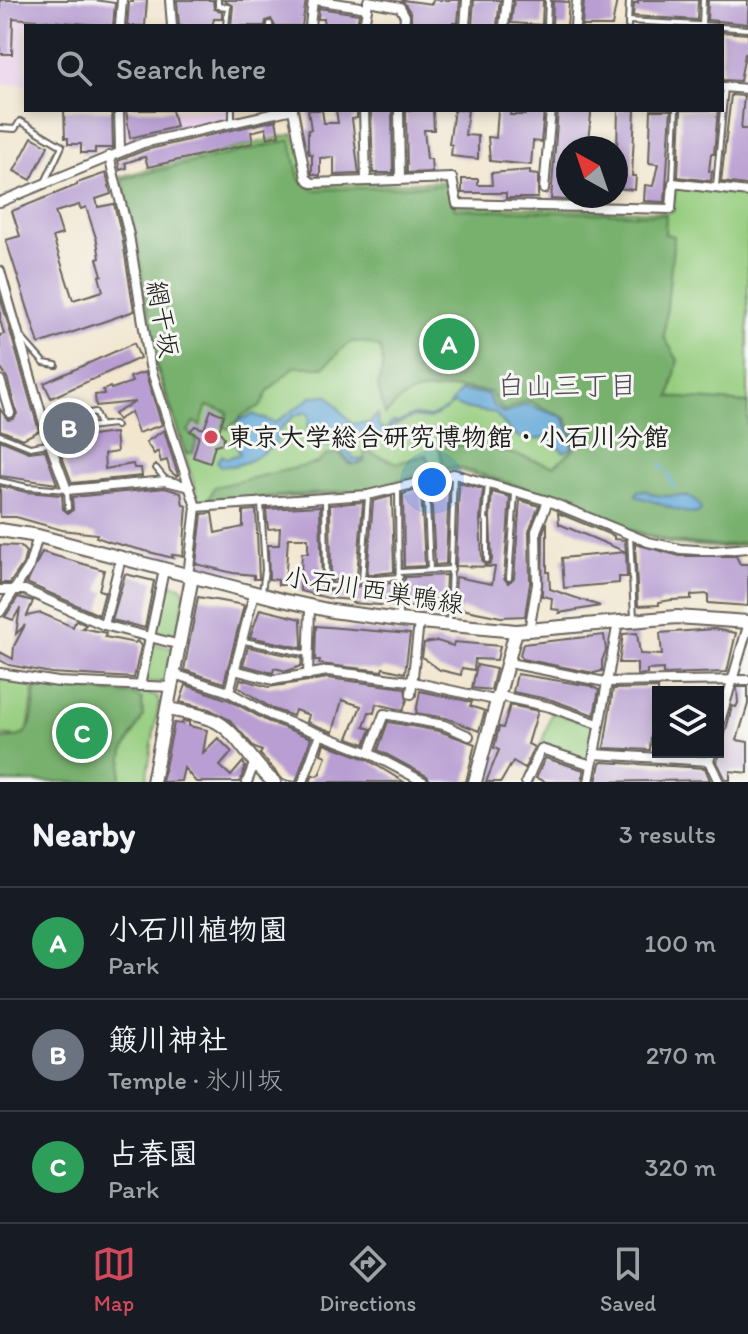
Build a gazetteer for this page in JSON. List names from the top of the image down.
{
  "streets": {
    "main road": ["小石川西巣鴨線"],
    "street": ["網干坂"]
  },
  "districts": ["白山三丁目"],
  "places": ["東京大学総合研究博物館・小石川分館"],
  "north": "top left",
  "page": {
    "search": "Search here",
    "pins": ["A", "B", "C"],
    "heading": ["Nearby", "3 results"],
    "list": [
      {
        "mark": "A",
        "name": "小石川植物園",
        "note": "Park",
        "value": "100 m"
      },
      {
        "mark": "B",
        "name": "簸川神社",
        "note": "Temple · 氷川坂",
        "value": "270 m"
      },
      {
        "mark": "C",
        "name": "占春園",
        "note": "Park",
        "value": "320 m"
      }
    ],
    "nav": ["Map", "Directions", "Saved"]
  }
}
